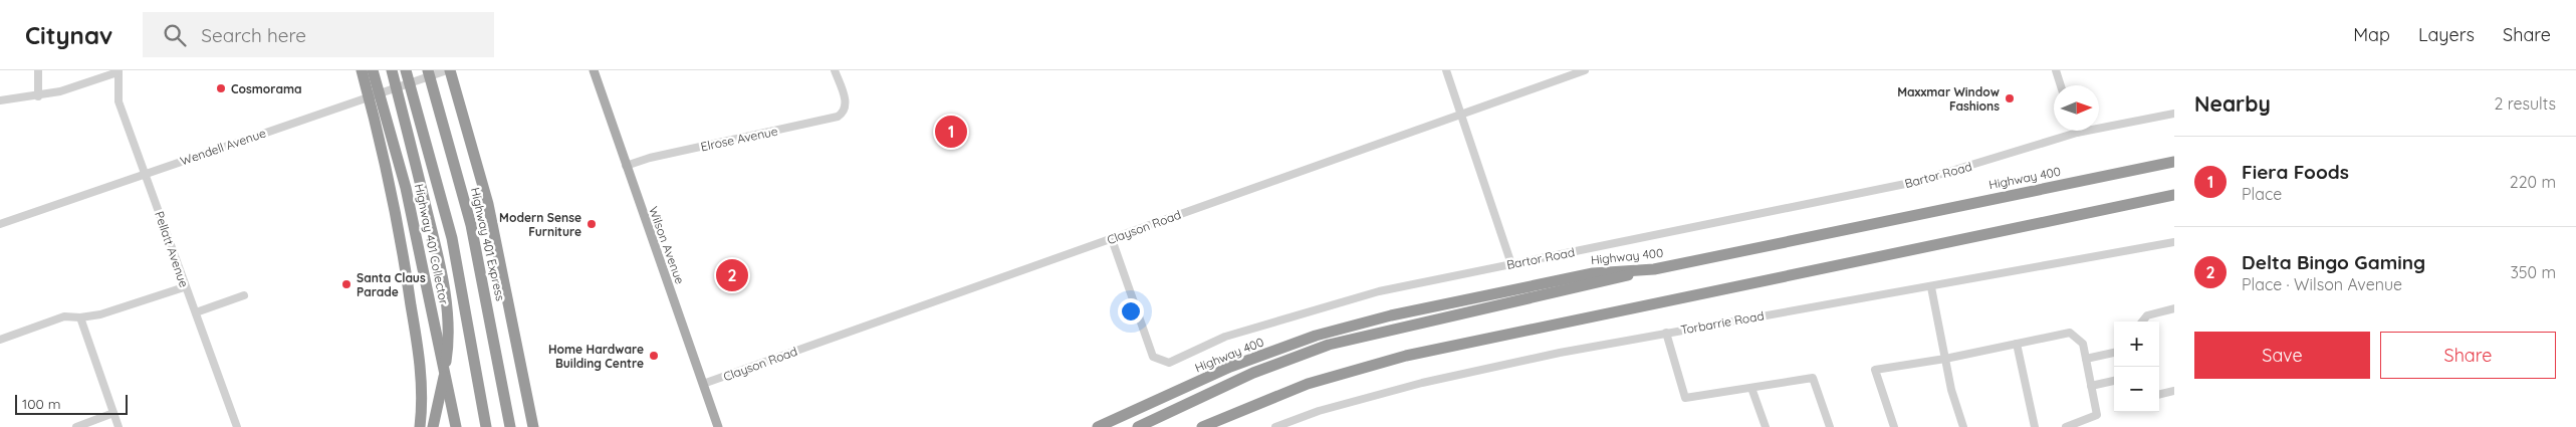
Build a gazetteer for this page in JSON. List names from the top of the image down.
{
  "streets": {
    "highway": ["Highway 400", "Highway 401 Collector", "Highway 401 Express"],
    "main road": ["Wilson Avenue"],
    "street": [
      "Elrose Avenue",
      "Wendell Avenue",
      "Bartor Road",
      "Clayson Road",
      "Pellatt Avenue",
      "Torbarrie Road"
    ]
  },
  "crossings": [
    ["Elrose Avenue", "Wilson Avenue"],
    ["Wendell Avenue", "Pellatt Avenue"],
    ["Bartor Road", "Clayson Road"],
    ["Clayson Road", "Wilson Avenue"]
  ],
  "places": [
    "Cosmorama",
    "Maxxmar Window Fashions",
    "Modern Sense Furniture",
    "Santa Claus Parade",
    "Home Hardware Building Centre"
  ],
  "scale_bar": "100 m",
  "north": "right",
  "page": {
    "header": "Citynav",
    "search": "Search here",
    "nav": ["Map", "Layers", "Share"],
    "heading": ["Nearby", "2 results"],
    "pins": ["1", "2"],
    "list": [
      {
        "mark": "1",
        "name": "Fiera Foods",
        "note": "Place",
        "value": "220 m"
      },
      {
        "mark": "2",
        "name": "Delta Bingo Gaming",
        "note": "Place · Wilson Avenue",
        "value": "350 m"
      }
    ],
    "buttons": ["Save", "Share"],
    "map_buttons": ["+", "−"],
    "scale": "100 m"
  }
}
